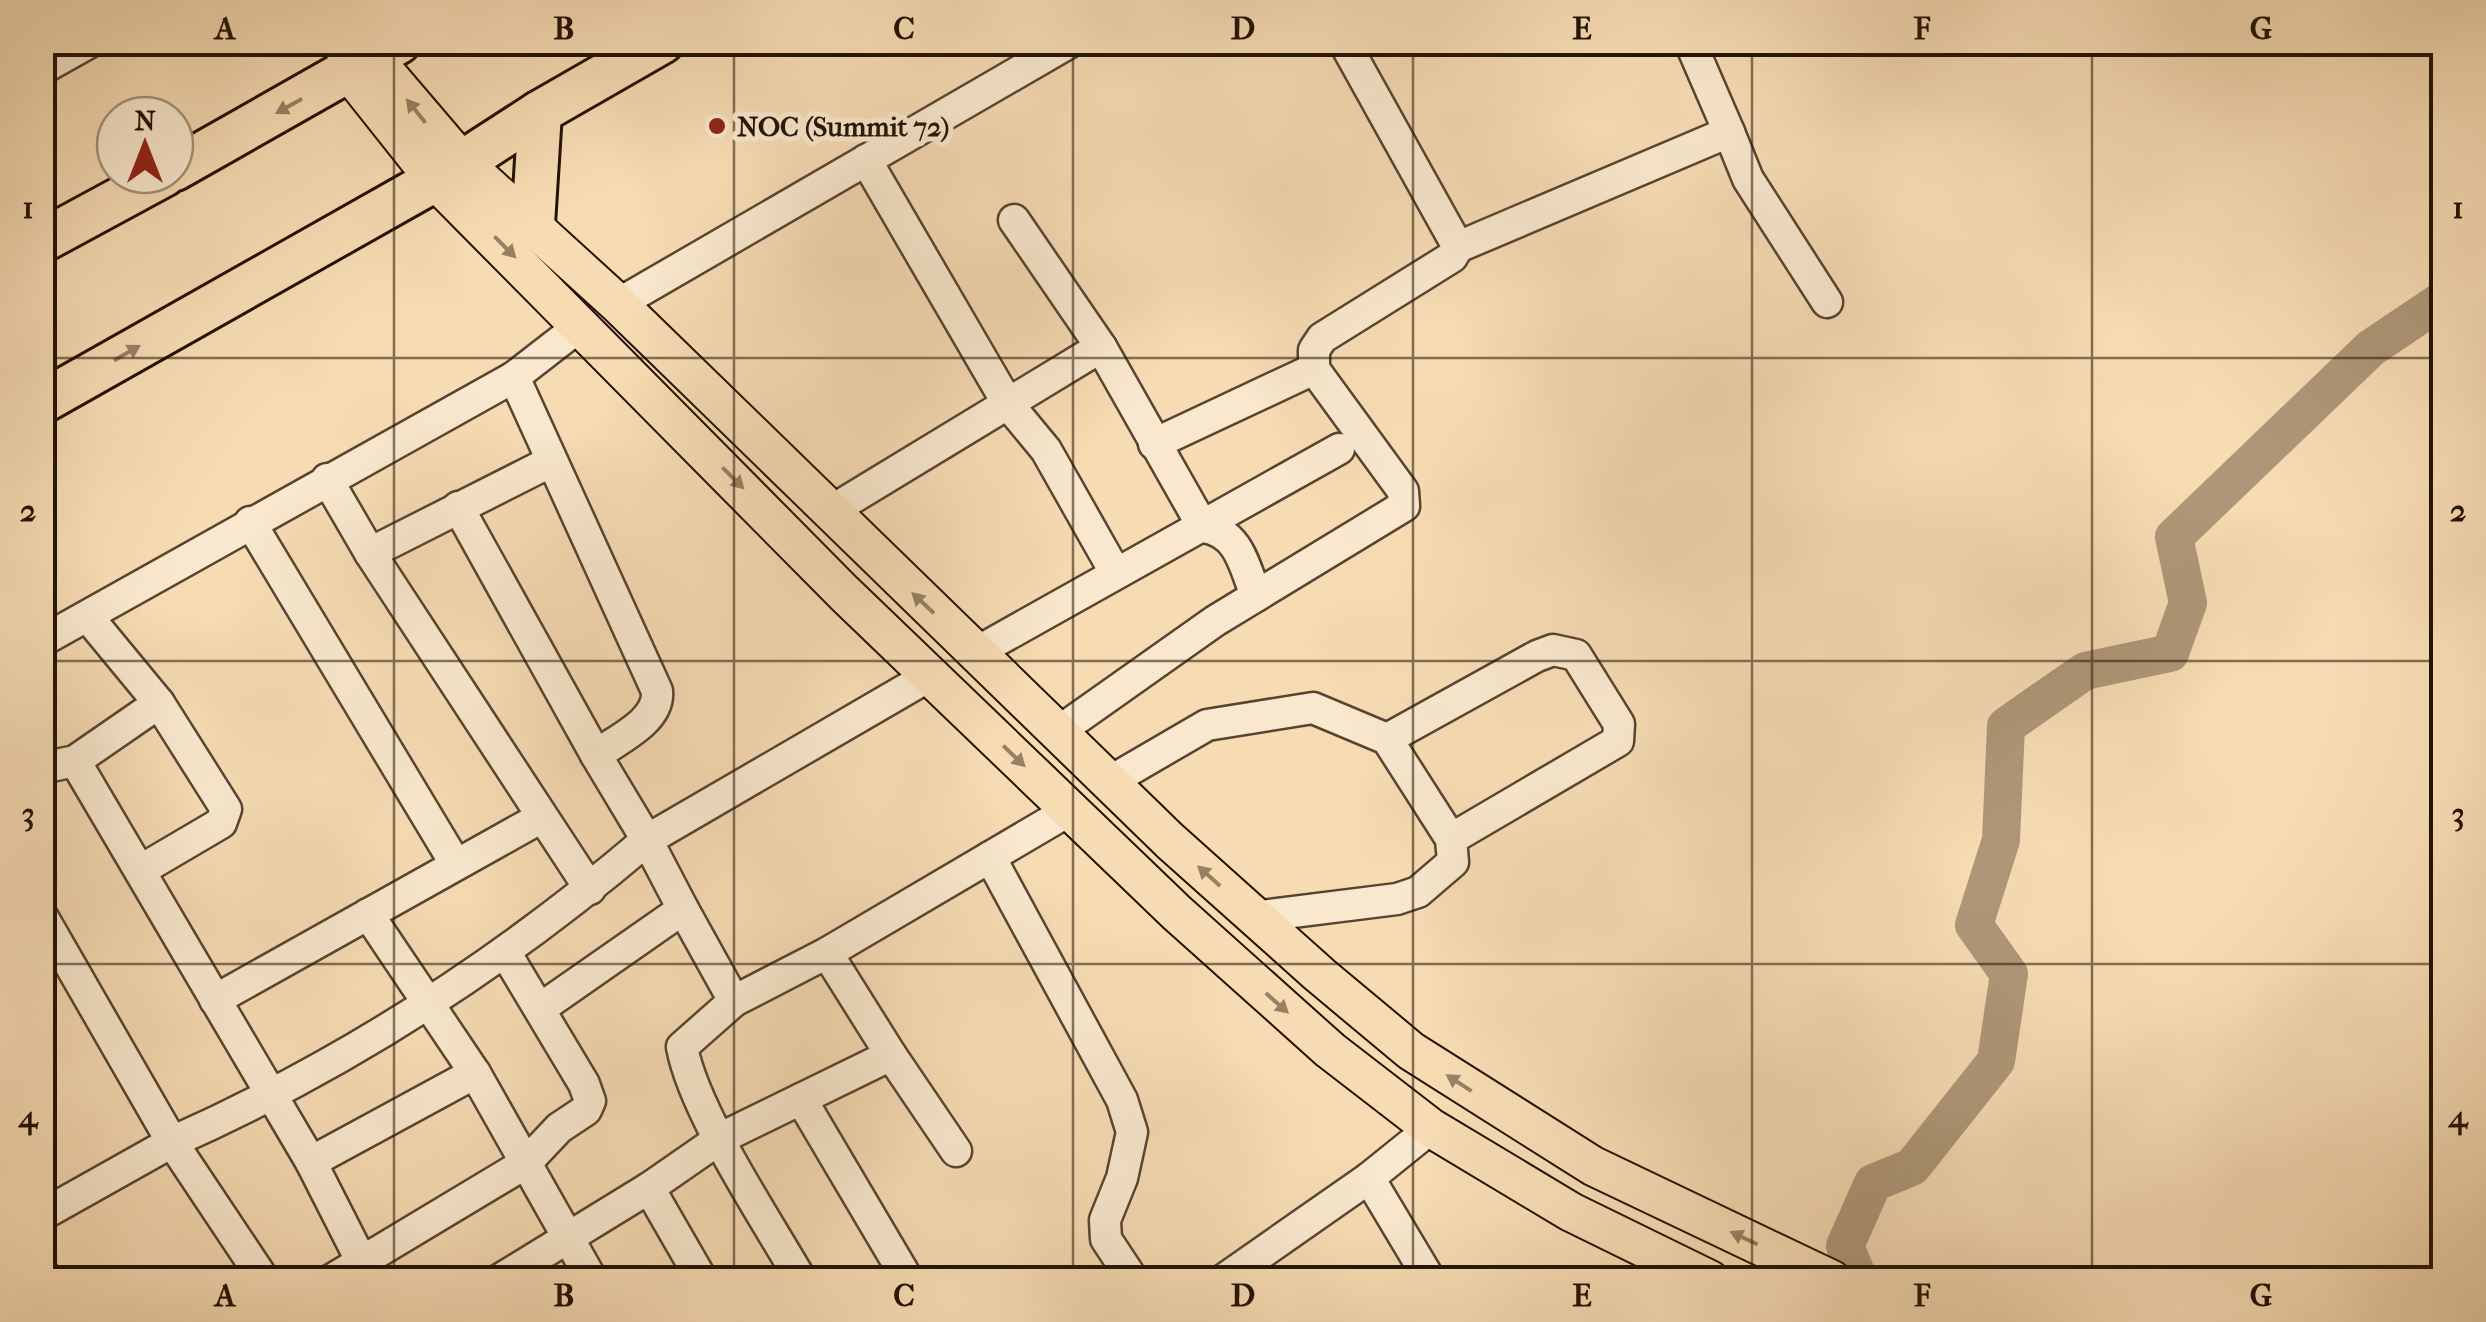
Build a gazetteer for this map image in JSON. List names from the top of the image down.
{
  "places": ["NOC (Summit 72)"],
  "north": "top",
  "grid": {
    "columns": [
      "A",
      "B",
      "C",
      "D",
      "E",
      "F",
      "G"
    ],
    "rows": [
      "1",
      "2",
      "3",
      "4"
    ]
  }
}
